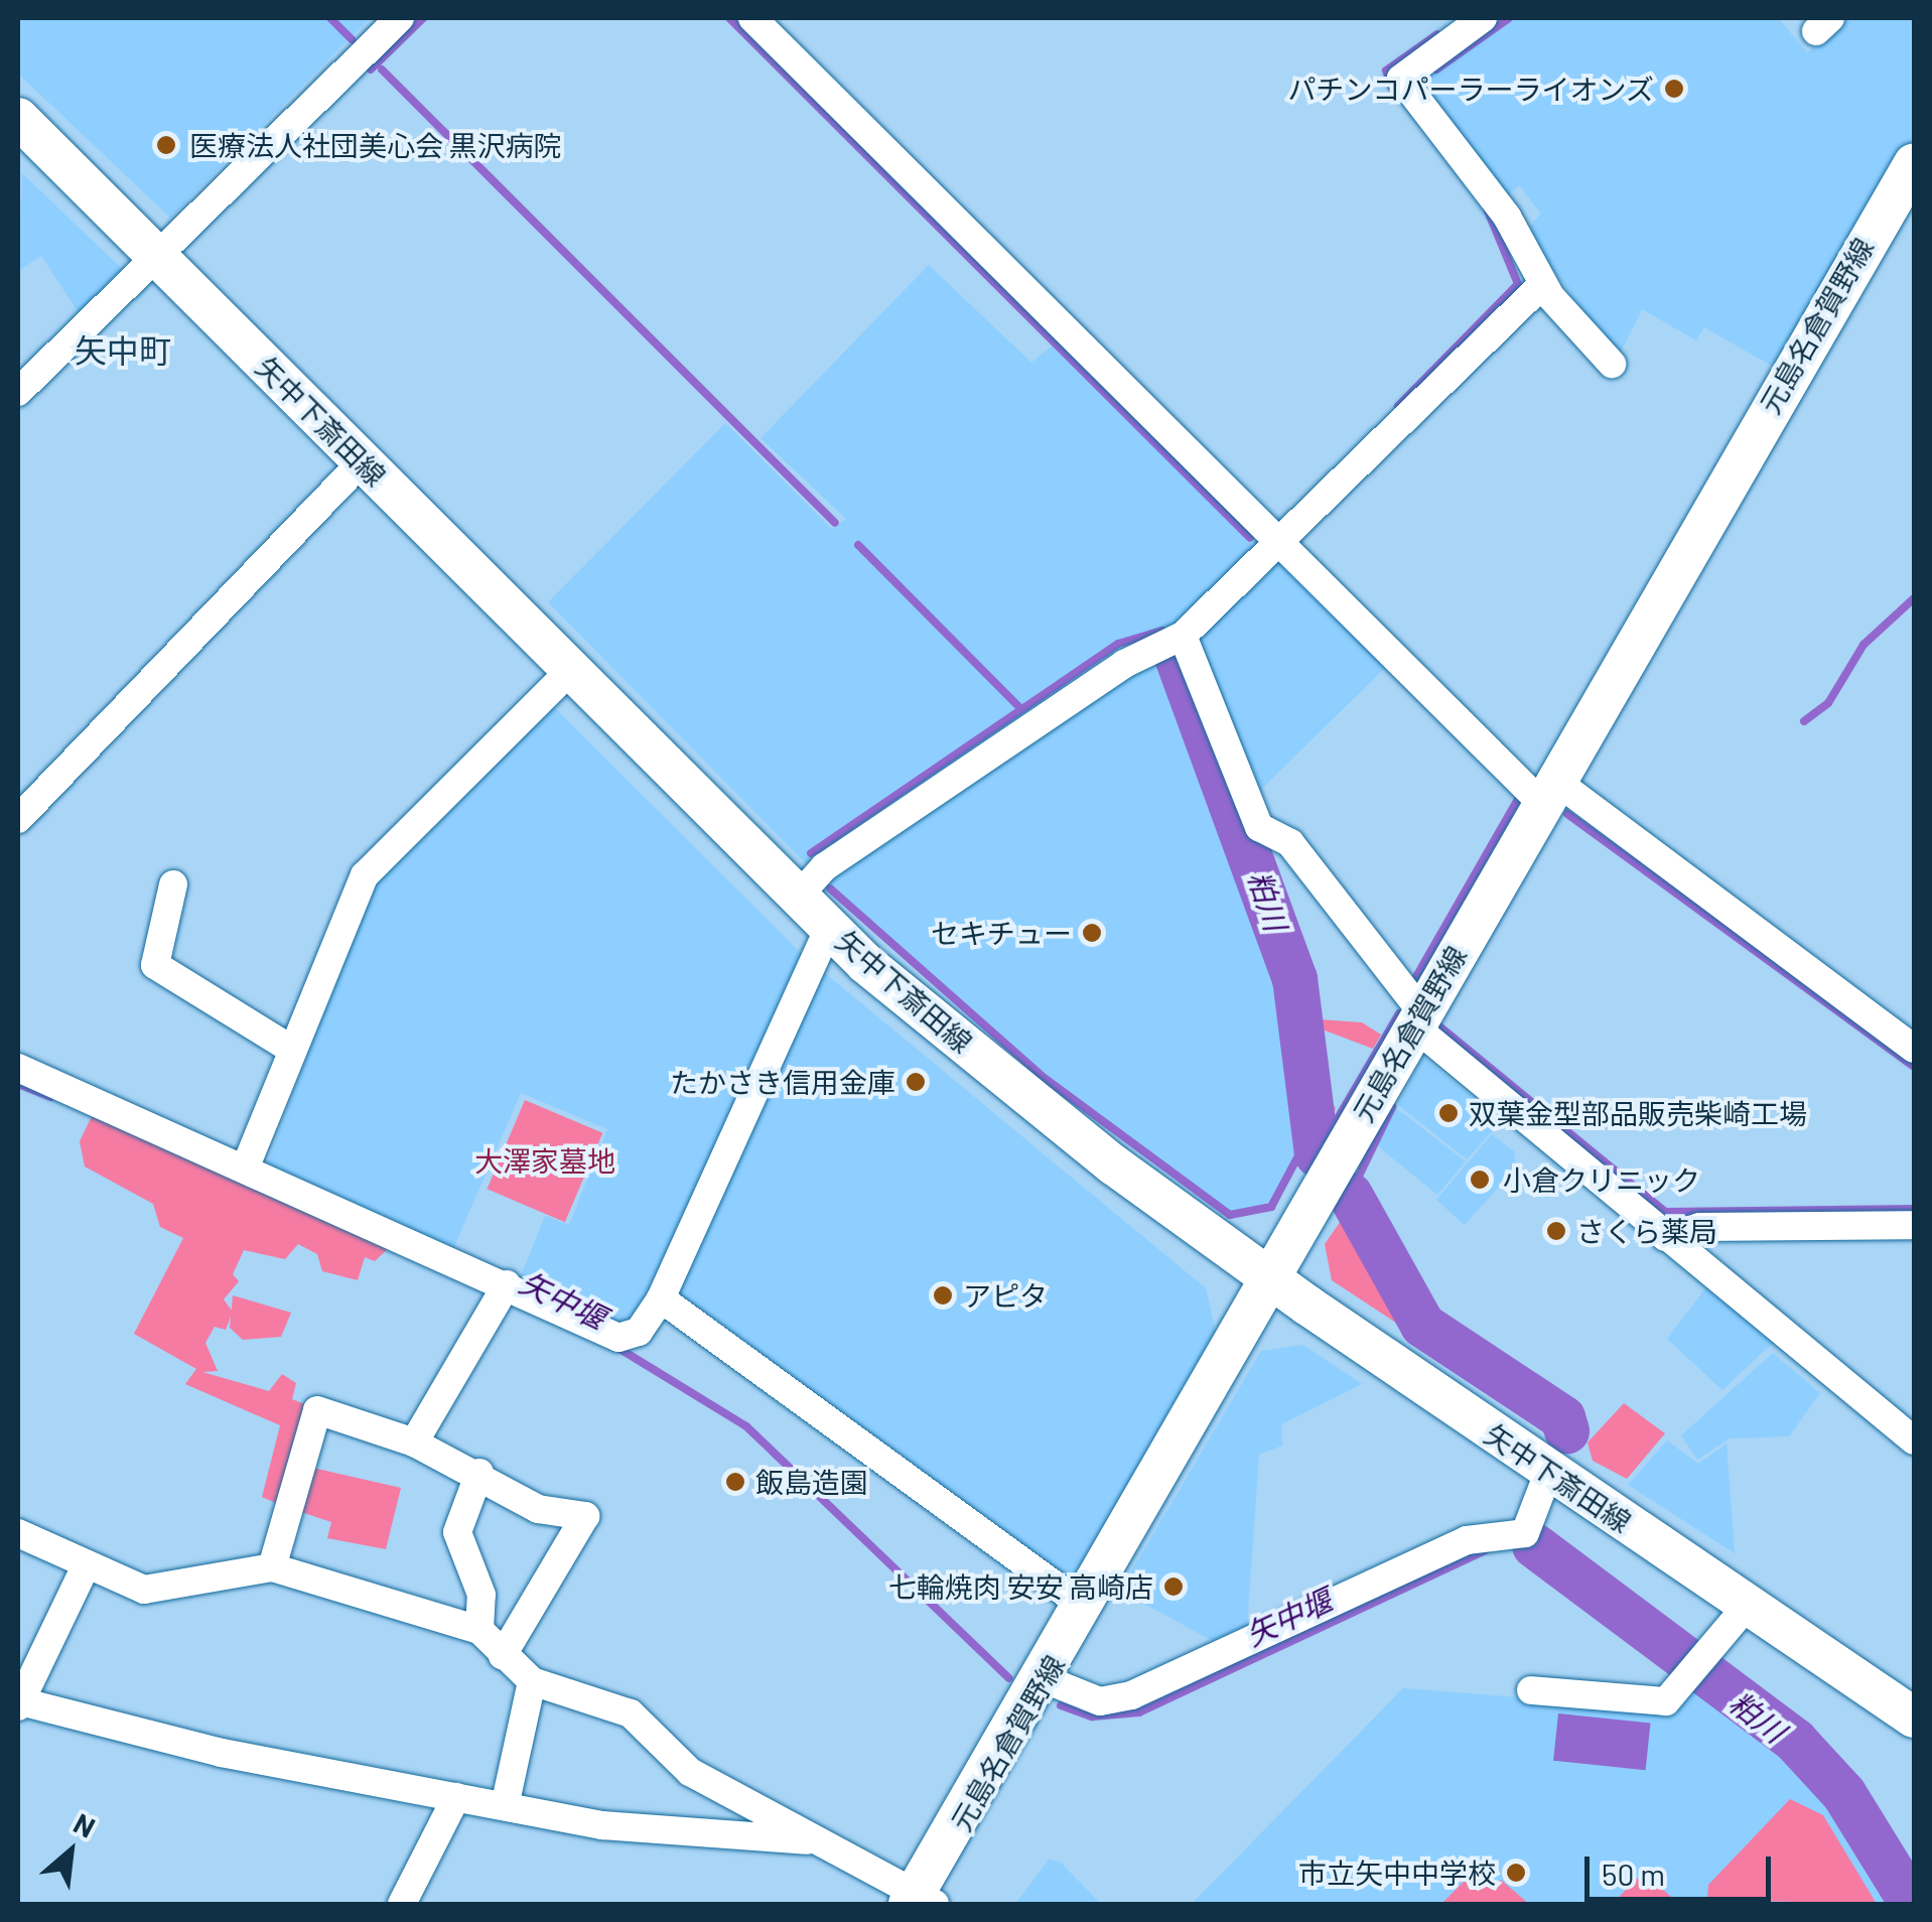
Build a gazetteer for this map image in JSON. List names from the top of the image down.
{
  "streets": {
    "street": ["元島名倉賀野線", "矢中下斎田線"]
  },
  "crossings": [
    ["元島名倉賀野線", "矢中下斎田線"]
  ],
  "districts": ["矢中町"],
  "water": ["粕川", "矢中堰"],
  "parks": ["大澤家墓地"],
  "places": [
    "パチンコパーラーライオンズ",
    "医療法人社団美心会 黒沢病院",
    "セキチュー",
    "たかさき信用金庫",
    "双葉金型部品販売柴崎工場",
    "小倉クリニック",
    "さくら薬局",
    "アピタ",
    "飯島造園",
    "七輪焼肉 安安 高崎店",
    "市立矢中中学校"
  ],
  "scale_bar": "50 m",
  "north": "top right"
}
